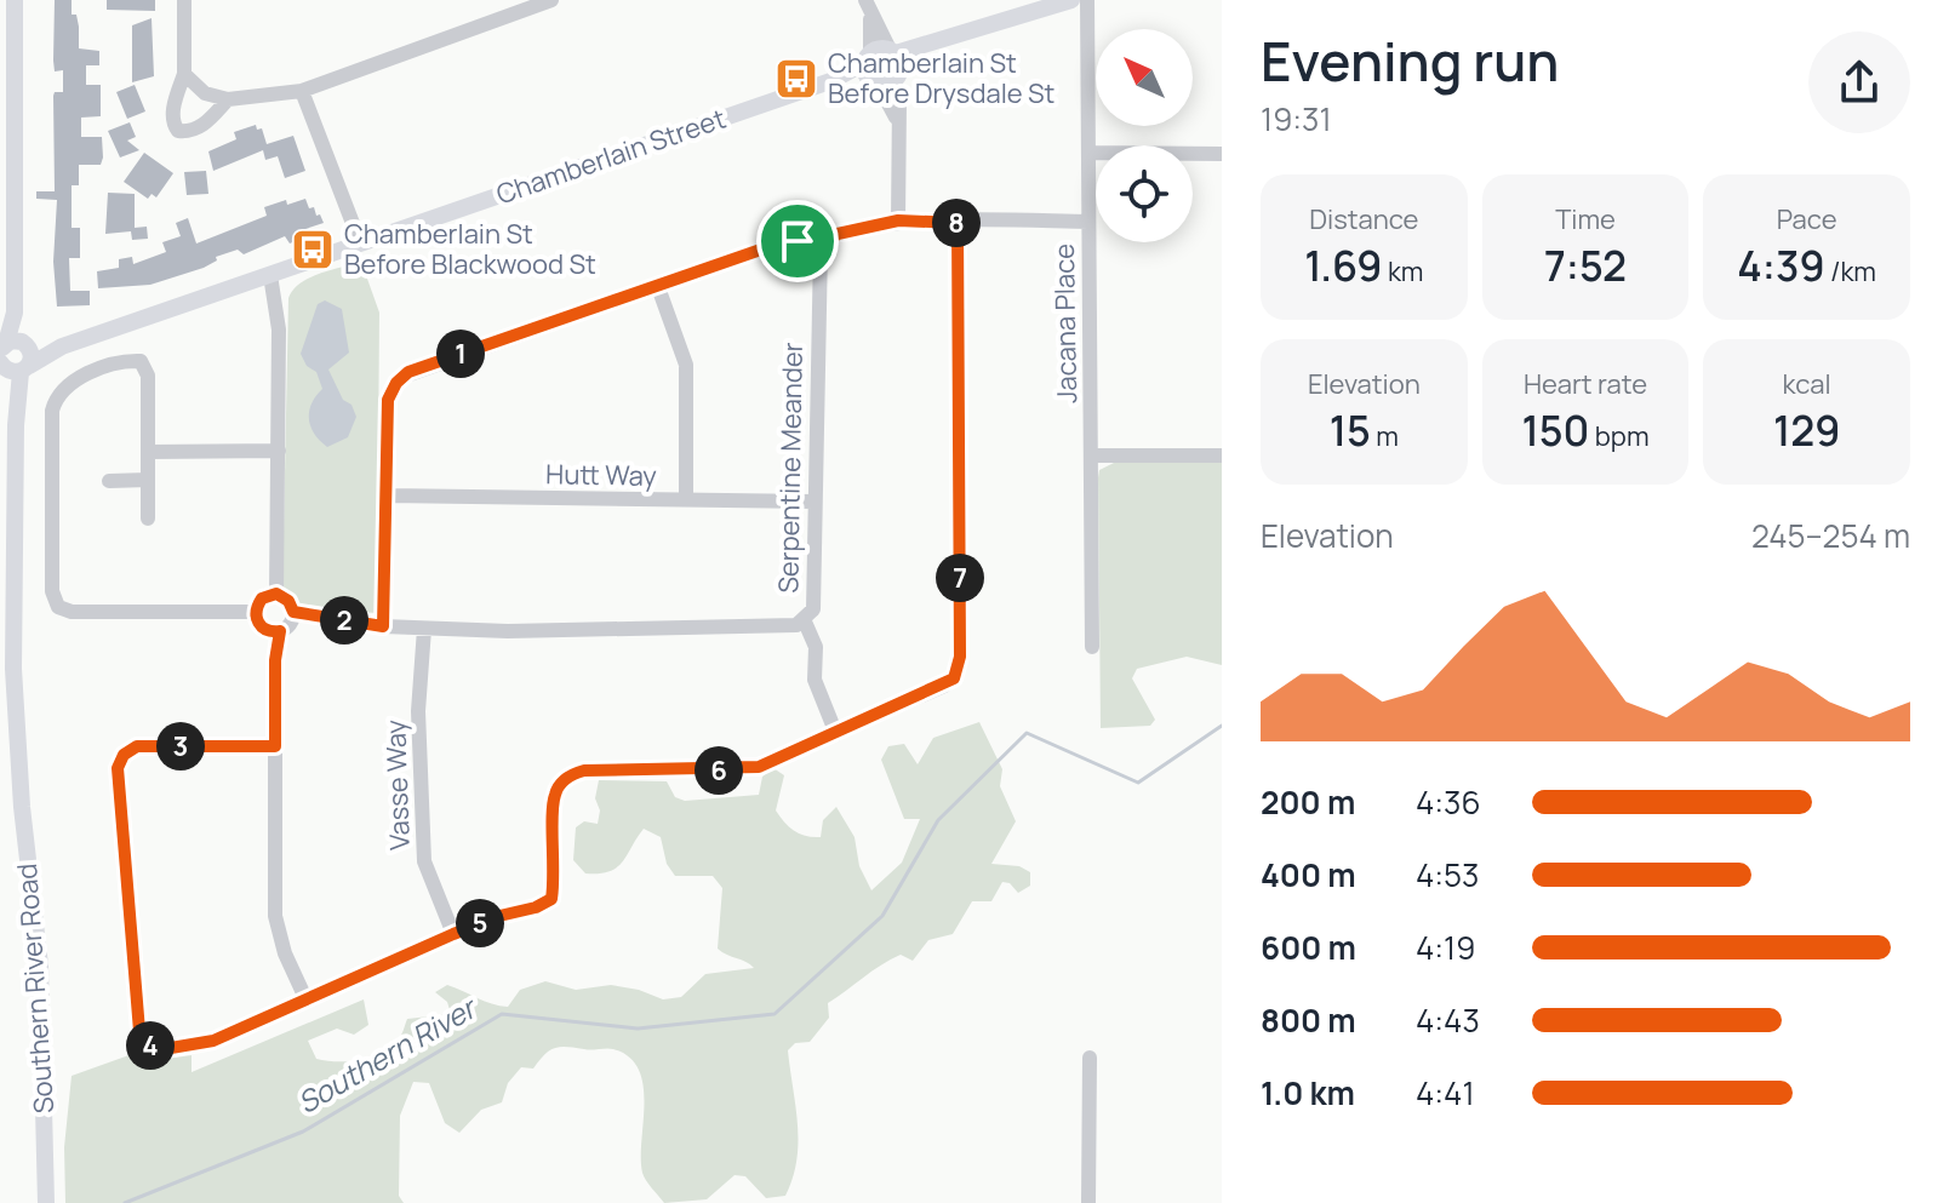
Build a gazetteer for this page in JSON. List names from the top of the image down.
{
  "streets": {
    "main road": ["Chamberlain Street", "Southern River Road"],
    "street": [
      "Jacana Place",
      "Serpentine Meander",
      "Hutt Way",
      "Vasse Way"
    ]
  },
  "crossings": [
    ["Chamberlain Street", "Southern River Road"],
    ["Serpentine Meander", "Hutt Way"],
    ["Serpentine Meander", "Vasse Way"]
  ],
  "water": ["Southern River"],
  "places": {
    "bus stop": ["Chamberlain St Before Drysdale St", "Chamberlain St Before Blackwood St"]
  },
  "north": "top left",
  "page": {
    "heading": ["Evening run", "19:31"],
    "stats": [
      ["Distance", "1.69 km"],
      ["Time", "7:52"],
      ["Pace", "4:39 /km"],
      ["Elevation", "15 m"],
      ["Heart rate", "150 bpm"],
      ["kcal", "129"]
    ],
    "pins": [
      "8",
      "1",
      "7",
      "2",
      "3",
      "6",
      "5",
      "4"
    ],
    "chart": ["Elevation", "245–254 m"],
    "list": [
      {
        "name": "200 m",
        "note": "4:36"
      },
      {
        "name": "400 m",
        "note": "4:53"
      },
      {
        "name": "600 m",
        "note": "4:19"
      },
      {
        "name": "800 m",
        "note": "4:43"
      },
      {
        "name": "1.0 km",
        "note": "4:41"
      }
    ]
  }
}
